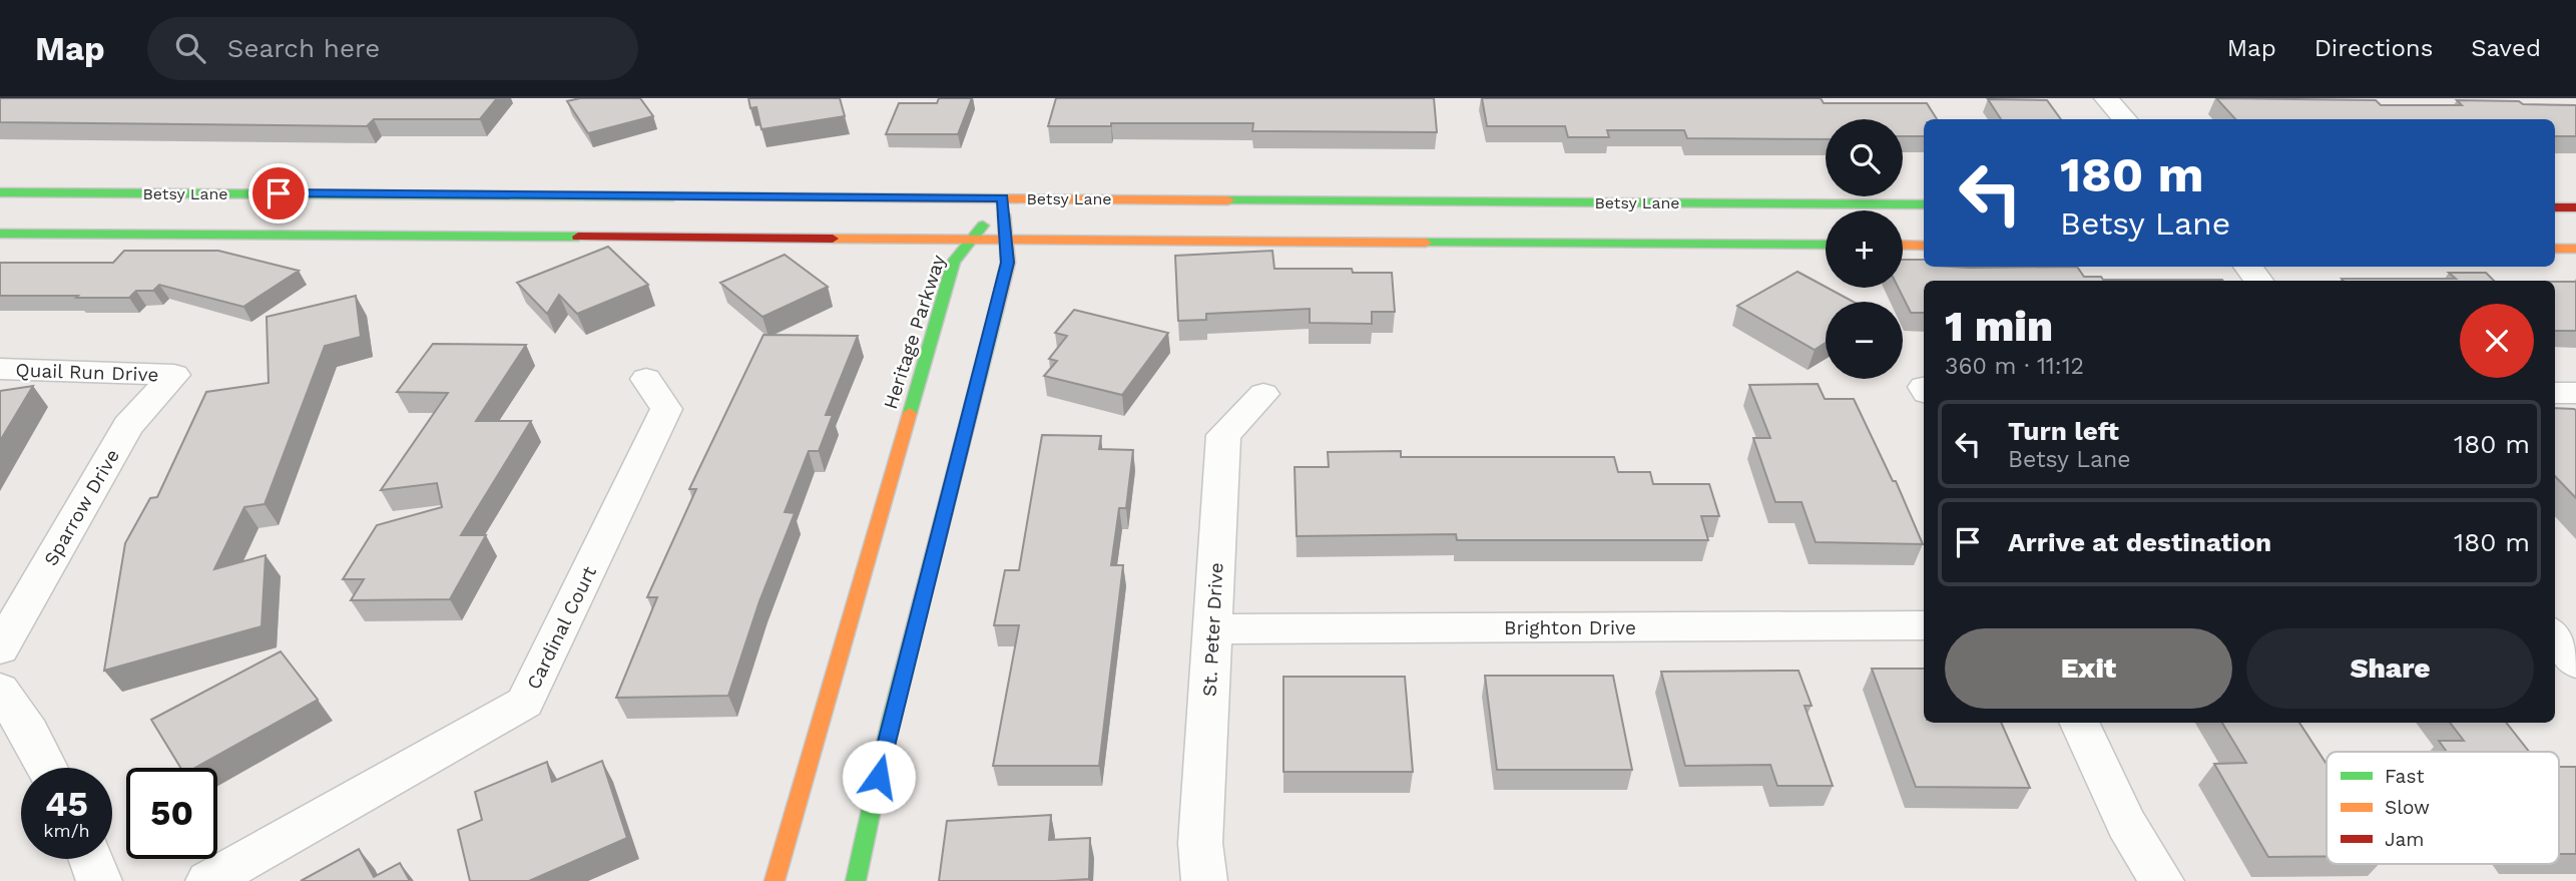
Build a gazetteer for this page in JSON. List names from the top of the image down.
{
  "streets": {
    "main road": ["Betsy Lane", "Heritage Parkway"],
    "street": [
      "Quail Run Drive",
      "Sparrow Drive",
      "Cardinal Court",
      "Brighton Drive",
      "St. Peter Drive"
    ]
  },
  "crossings": [
    ["Betsy Lane", "Heritage Parkway"],
    ["Quail Run Drive", "Sparrow Drive"],
    ["Brighton Drive", "St. Peter Drive"]
  ],
  "legend": ["Fast", "Slow", "Jam"],
  "page": {
    "header": "Map",
    "search": "Search here",
    "nav": ["Map", "Directions", "Saved"],
    "map_buttons": ["+", "−"],
    "turn": ["180 m", "Betsy Lane"],
    "heading": ["1 min", "360 m · 11:12"],
    "list": [
      {
        "name": "Turn left",
        "note": "Betsy Lane",
        "value": "180 m"
      },
      {
        "name": "Arrive at destination",
        "value": "180 m"
      }
    ],
    "buttons": ["Exit", "Share"],
    "speed": "45 km/h",
    "limit": "50"
  }
}
